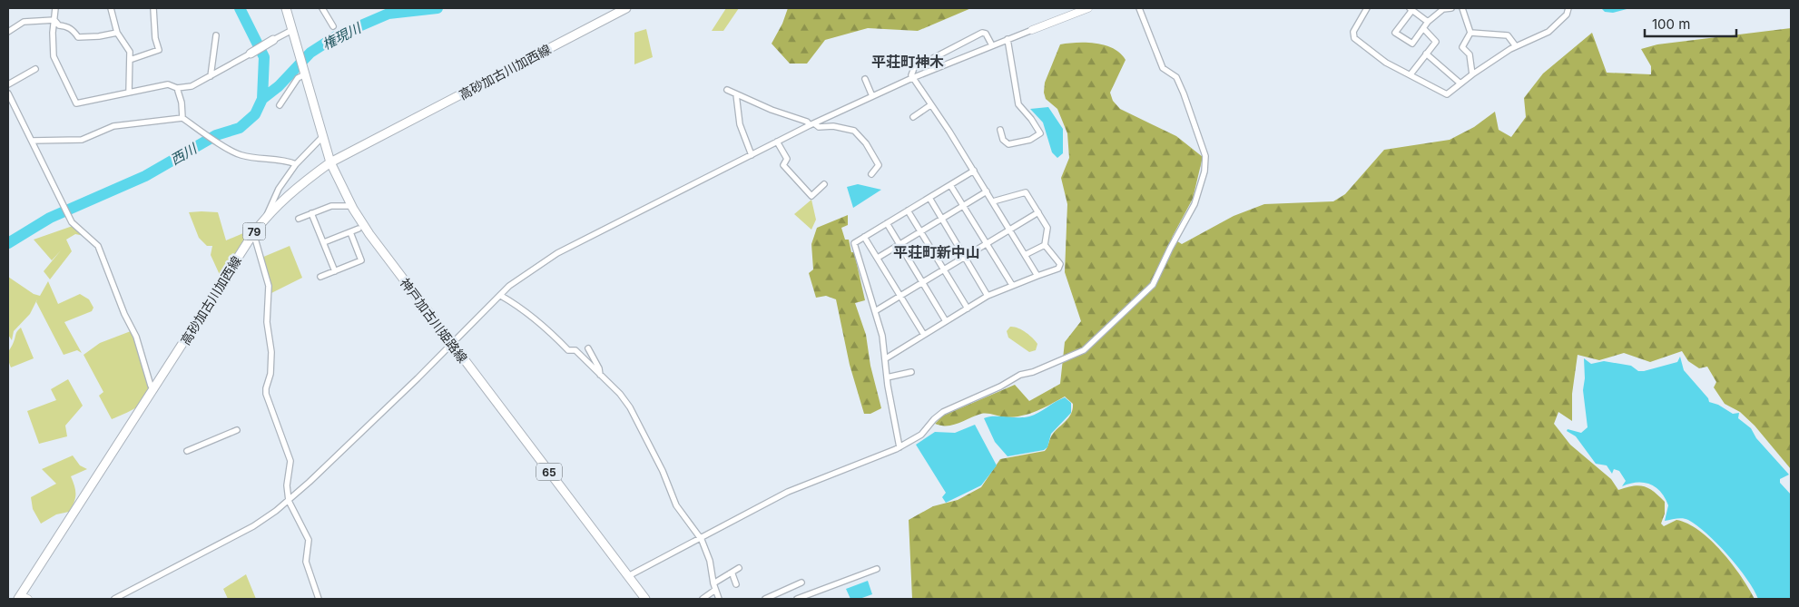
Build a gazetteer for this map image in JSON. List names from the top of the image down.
{
  "streets": {
    "main road": [
      "高砂加古川加西線",
      "79",
      "神戸加古川姫路線",
      "65"
    ]
  },
  "crossings": [
    ["高砂加古川加西線", "神戸加古川姫路線"]
  ],
  "districts": ["平荘町神木", "平荘町新中山"],
  "water": ["権現川", "西川"],
  "scale_bar": "100 m"
}
